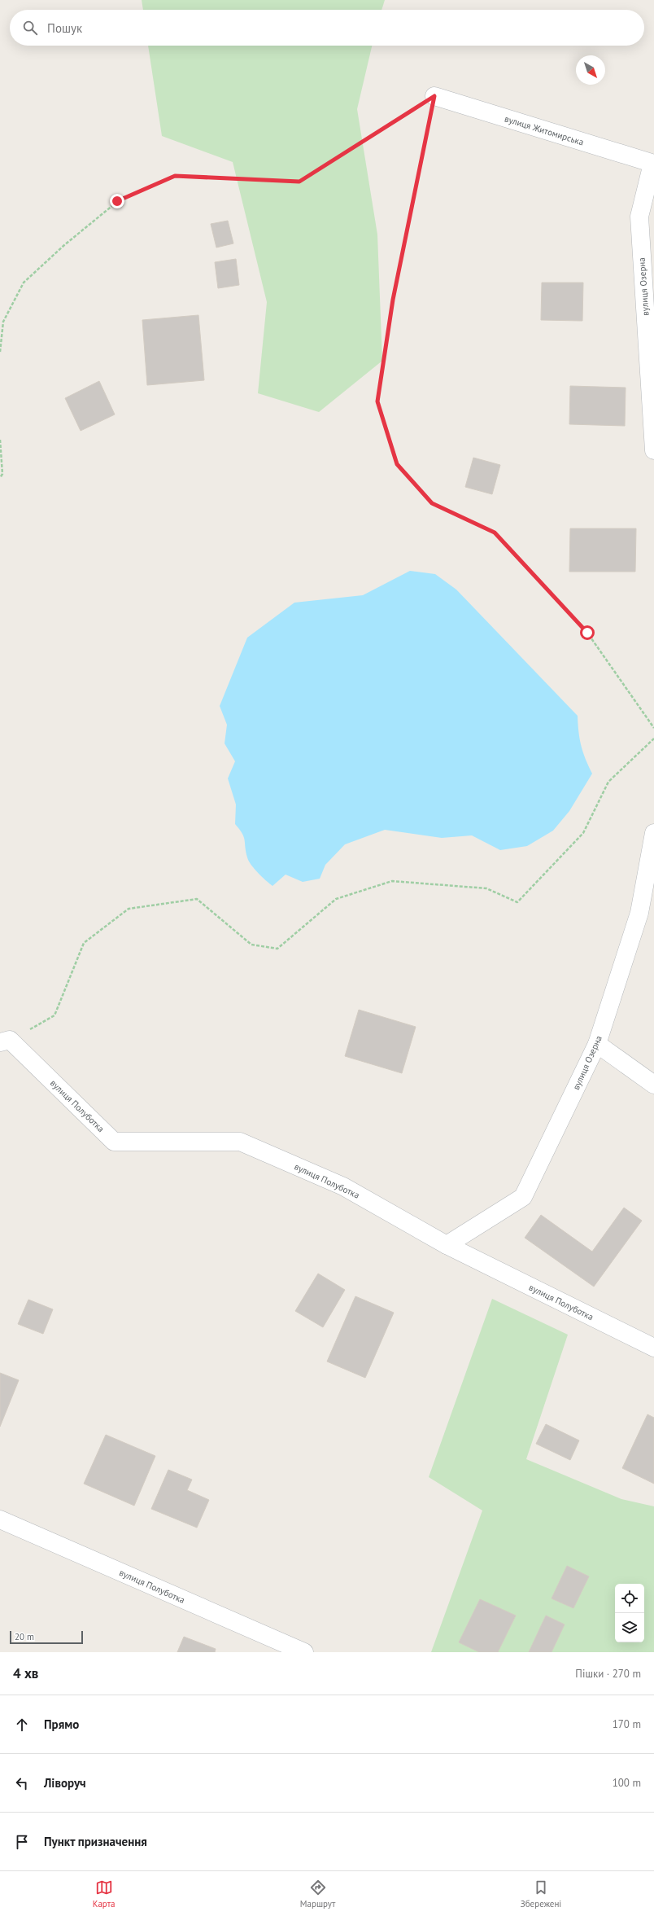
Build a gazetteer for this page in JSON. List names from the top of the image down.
{
  "streets": {
    "street": ["вулиця Житомирська", "вулиця Озерна", "вулиця Полуботка"]
  },
  "crossings": [
    ["вулиця Житомирська", "вулиця Озерна"],
    ["вулиця Озерна", "вулиця Полуботка"]
  ],
  "scale_bar": "20 m",
  "north": "bottom right",
  "page": {
    "search": "Пошук",
    "scale": "20 m",
    "heading": ["4 хв", "Пішки · 270 m"],
    "list": [
      ["Прямо", "170 m"],
      ["Ліворуч", "100 m"],
      "Пункт призначення"
    ],
    "nav": ["Карта", "Маршрут", "Збережені"]
  }
}
